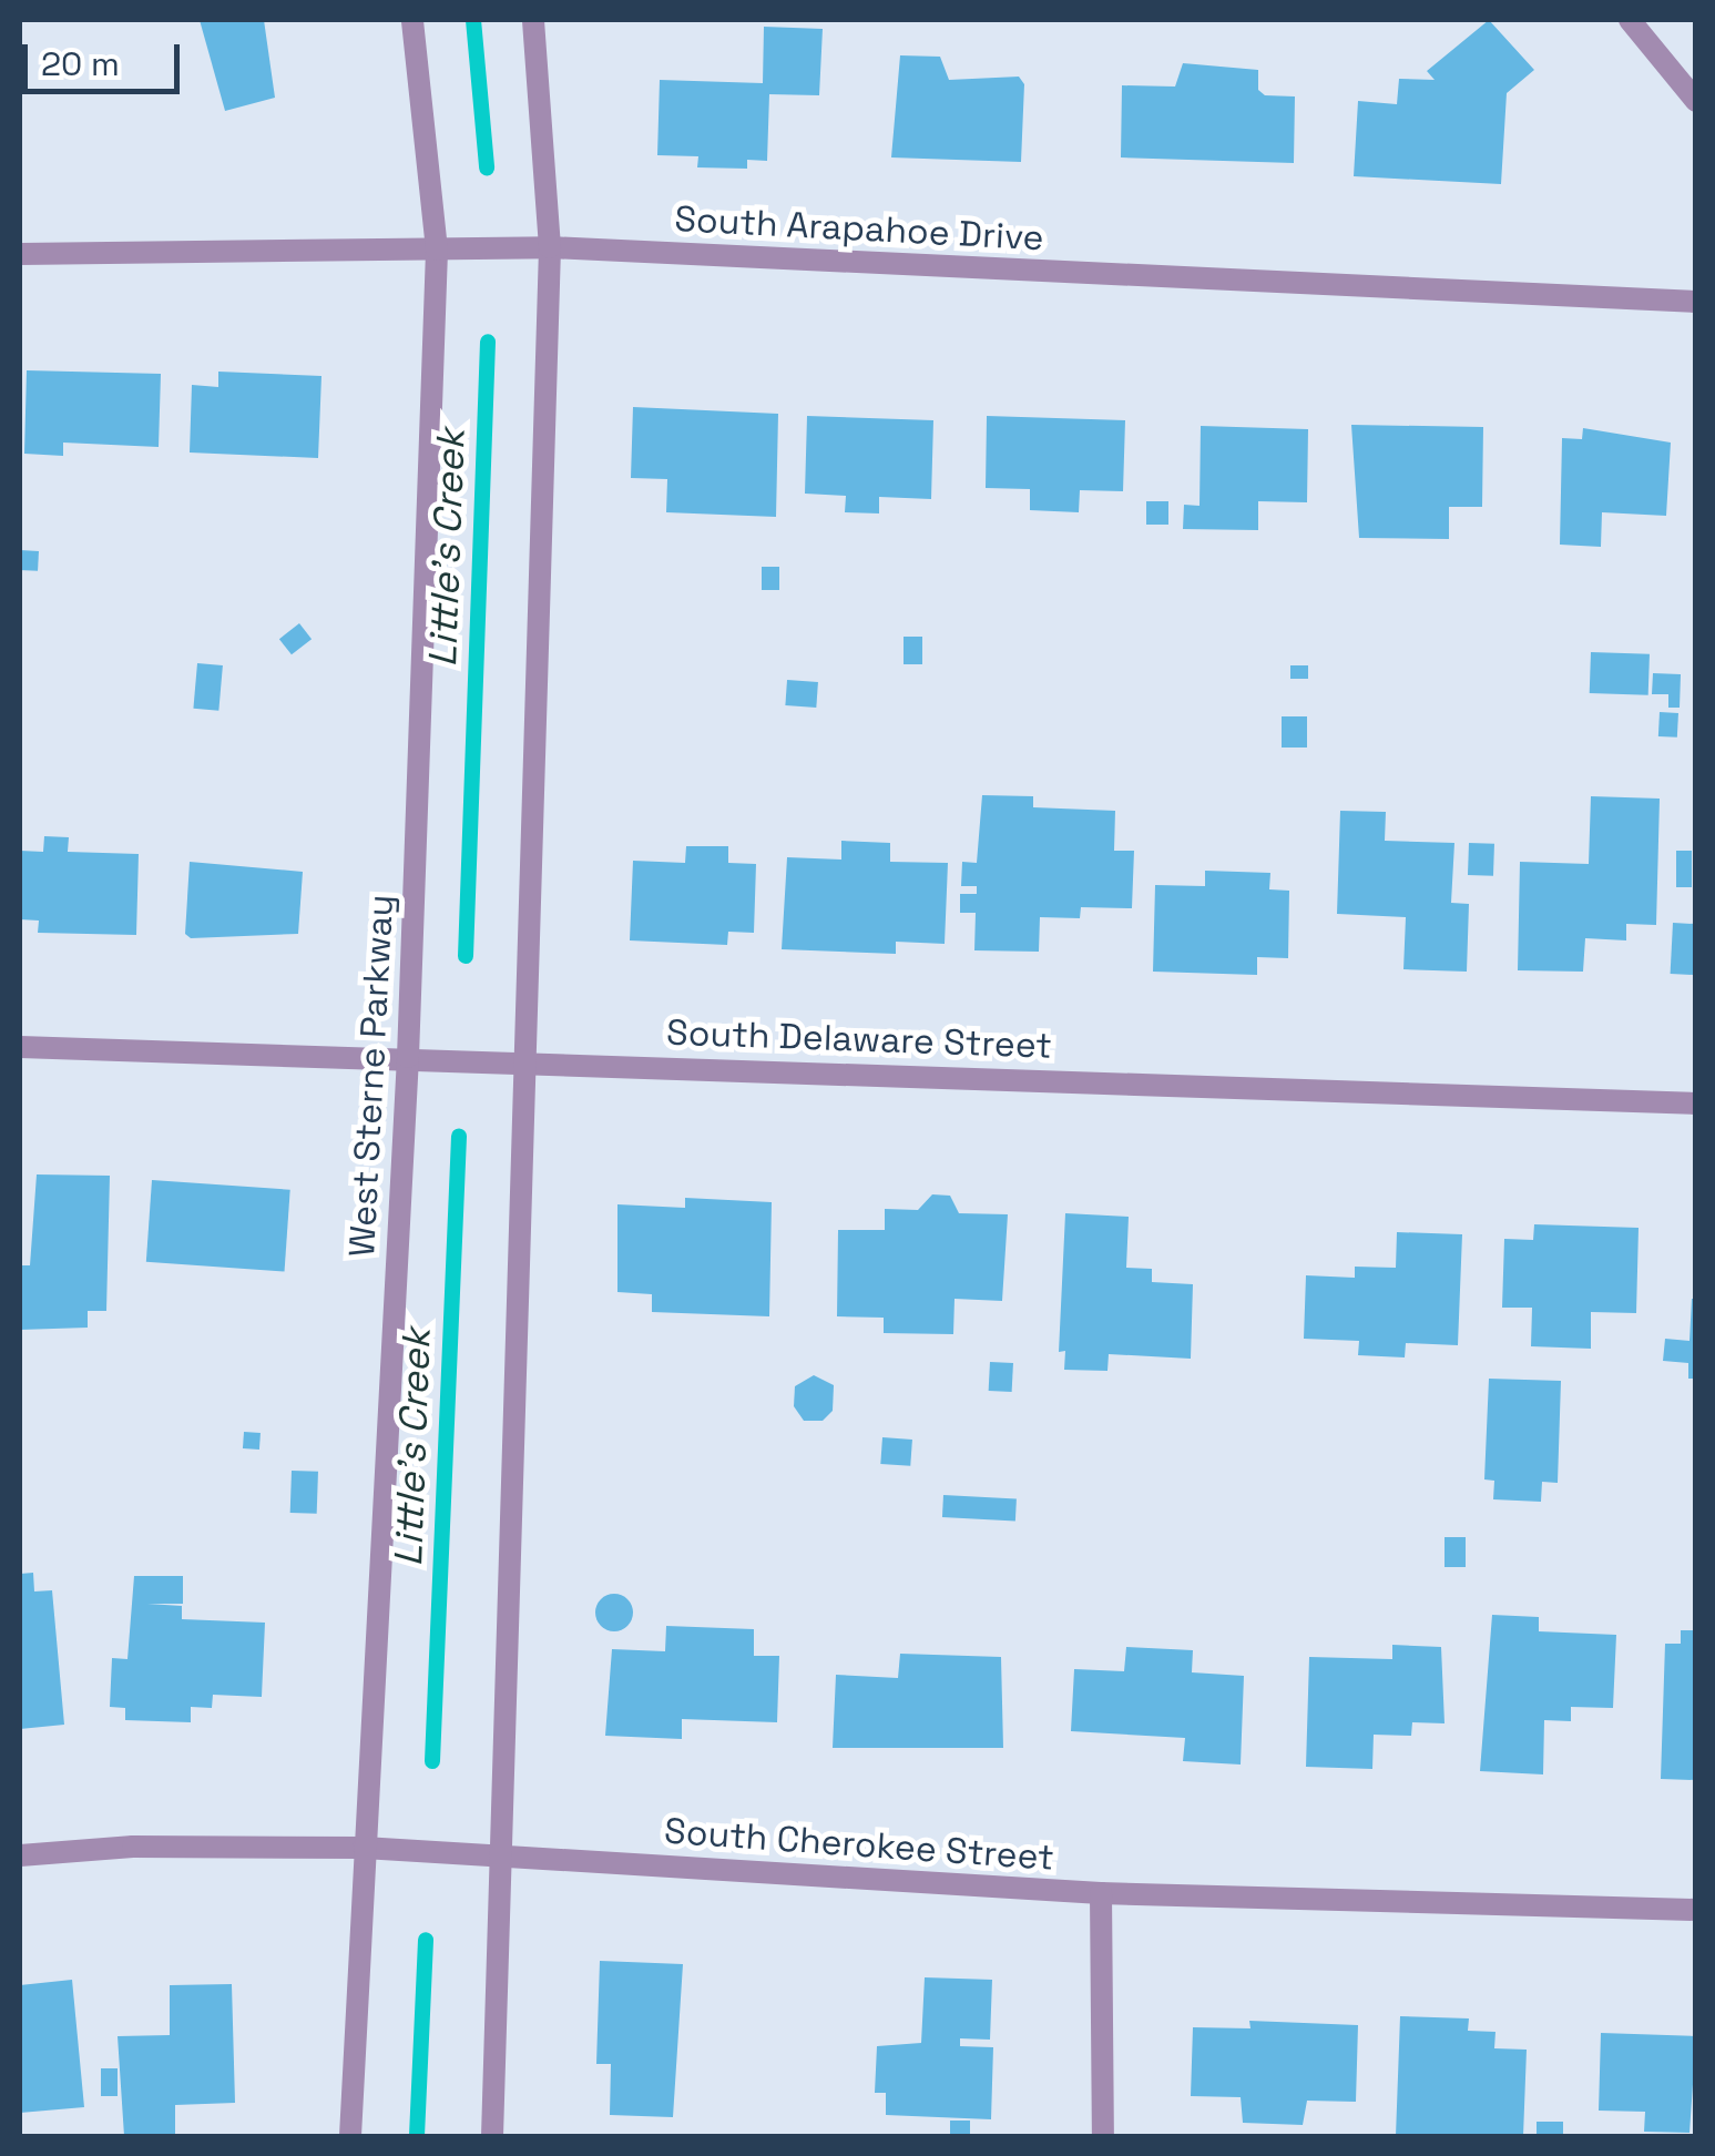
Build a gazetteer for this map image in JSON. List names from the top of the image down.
{
  "streets": {
    "street": [
      "South Arapahoe Drive",
      "South Delaware Street",
      "West Sterne Parkway",
      "South Cherokee Street"
    ]
  },
  "crossings": [
    ["South Arapahoe Drive", "West Sterne Parkway"],
    ["South Delaware Street", "West Sterne Parkway"],
    ["West Sterne Parkway", "South Cherokee Street"]
  ],
  "water": ["Little's Creek"],
  "scale_bar": "20 m"
}
